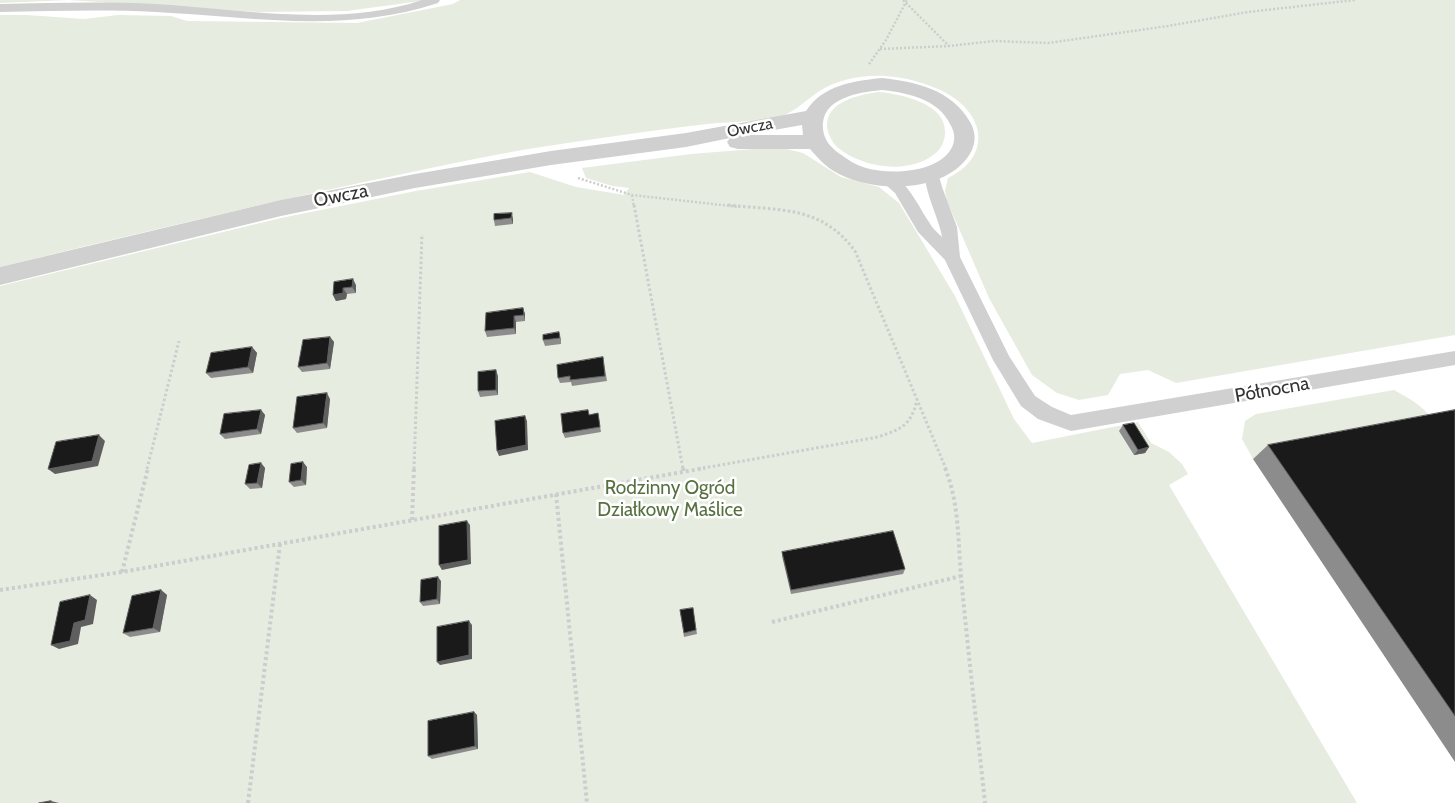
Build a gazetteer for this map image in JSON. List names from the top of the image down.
{
  "streets": {
    "street": ["Owcza"],
    "lane": ["Północna"]
  },
  "parks": ["Rodzinny Ogród Działkowy Maślice"]
}
